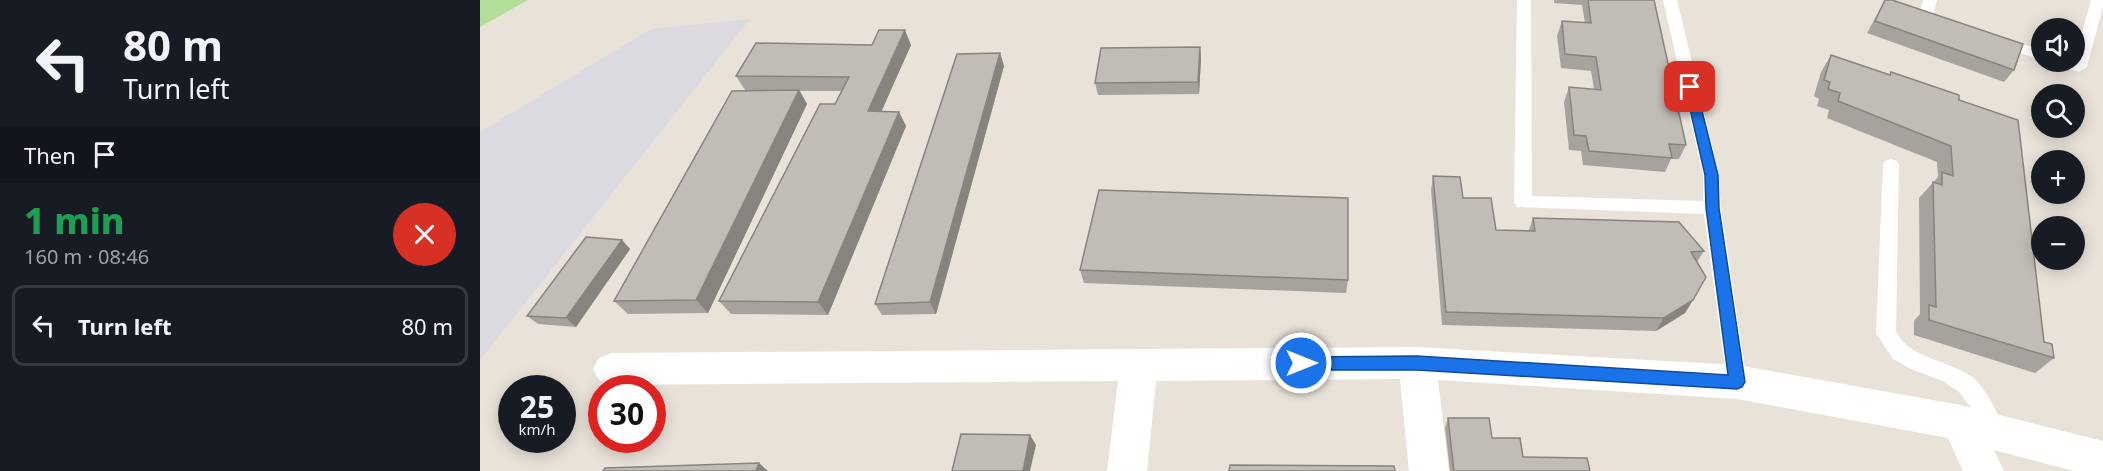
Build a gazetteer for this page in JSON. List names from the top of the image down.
{
  "page": {
    "turn": ["80 m", "Turn left"],
    "map_buttons": ["+", "−"],
    "then": "Then",
    "heading": ["1 min", "160 m · 08:46"],
    "list": [
      {
        "name": "Turn left",
        "value": "80 m"
      }
    ],
    "speed": "25 km/h",
    "limit": "30"
  }
}
